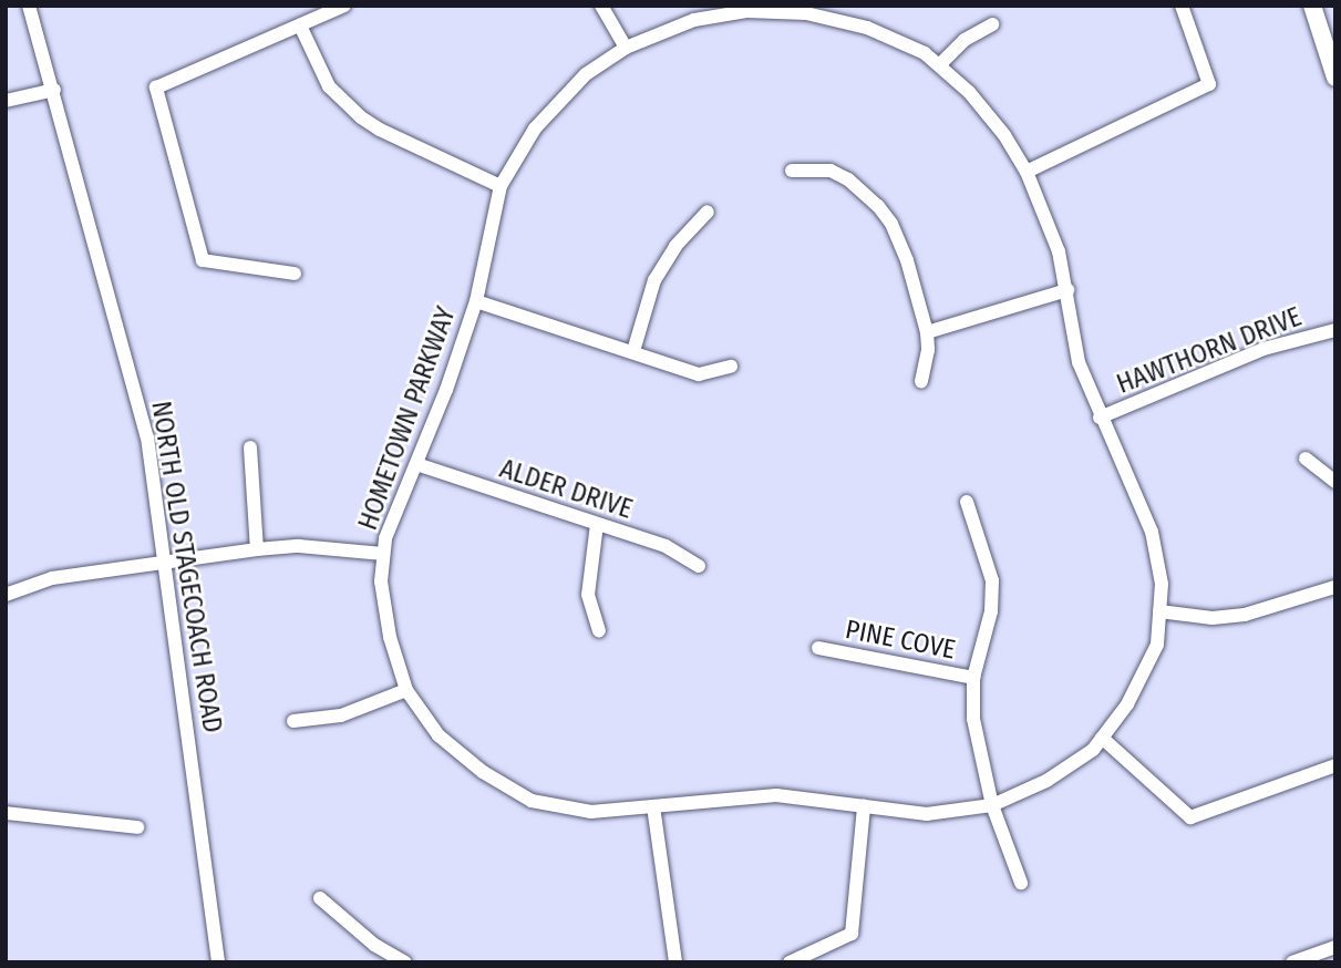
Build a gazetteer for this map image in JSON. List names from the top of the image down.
{
  "streets": {
    "street": [
      "HAWTHORN DRIVE",
      "HOMETOWN PARKWAY",
      "ALDER DRIVE",
      "NORTH OLD STAGECOACH ROAD",
      "PINE COVE"
    ]
  },
  "crossings": [
    ["HAWTHORN DRIVE", "HOMETOWN PARKWAY"],
    ["HOMETOWN PARKWAY", "ALDER DRIVE"]
  ]
}
